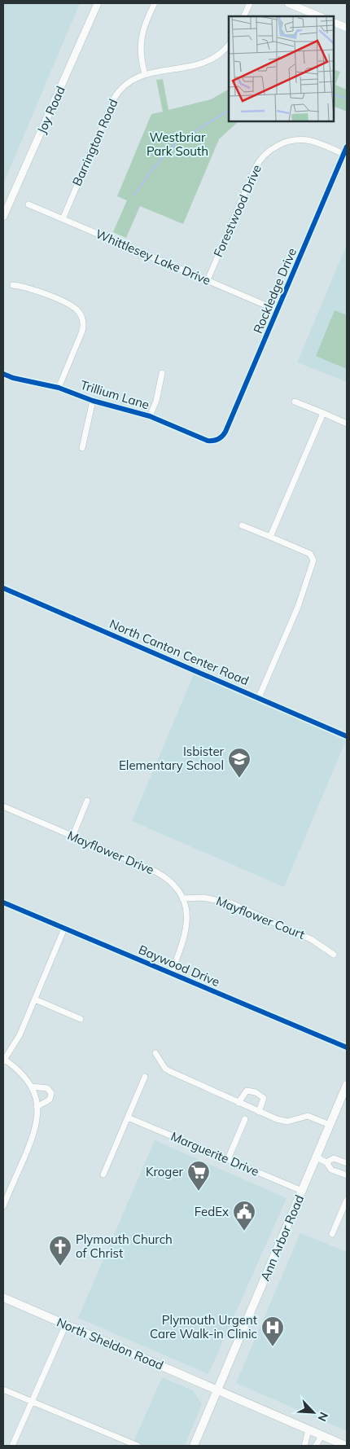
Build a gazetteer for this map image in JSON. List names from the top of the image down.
{
  "streets": {
    "main road": ["Ann Arbor Road", "North Sheldon Road"],
    "street": [
      "Joy Road",
      "Barrington Road",
      "Forestwood Drive",
      "Whittlesey Lake Drive",
      "Rockledge Drive",
      "Trillium Lane",
      "North Canton Center Road",
      "Mayflower Drive",
      "Mayflower Court",
      "Baywood Drive",
      "Marguerite Drive"
    ]
  },
  "crossings": [
    ["Barrington Road", "Whittlesey Lake Drive"],
    ["Forestwood Drive", "Whittlesey Lake Drive"],
    ["Forestwood Drive", "Rockledge Drive"],
    ["Whittlesey Lake Drive", "Rockledge Drive"],
    ["Rockledge Drive", "Trillium Lane"],
    ["Mayflower Drive", "Mayflower Court"],
    ["Mayflower Drive", "Baywood Drive"],
    ["Marguerite Drive", "Ann Arbor Road"],
    ["Ann Arbor Road", "North Sheldon Road"]
  ],
  "parks": ["Westbriar Park South"],
  "places": {
    "school or university": ["Isbister Elementary School"],
    "supermarket": ["Kroger"],
    "public building": ["FedEx"],
    "church": ["Plymouth Church of Christ"],
    "hospital": ["Plymouth Urgent Care Walk-in Clinic"]
  },
  "north": "bottom right"
}
